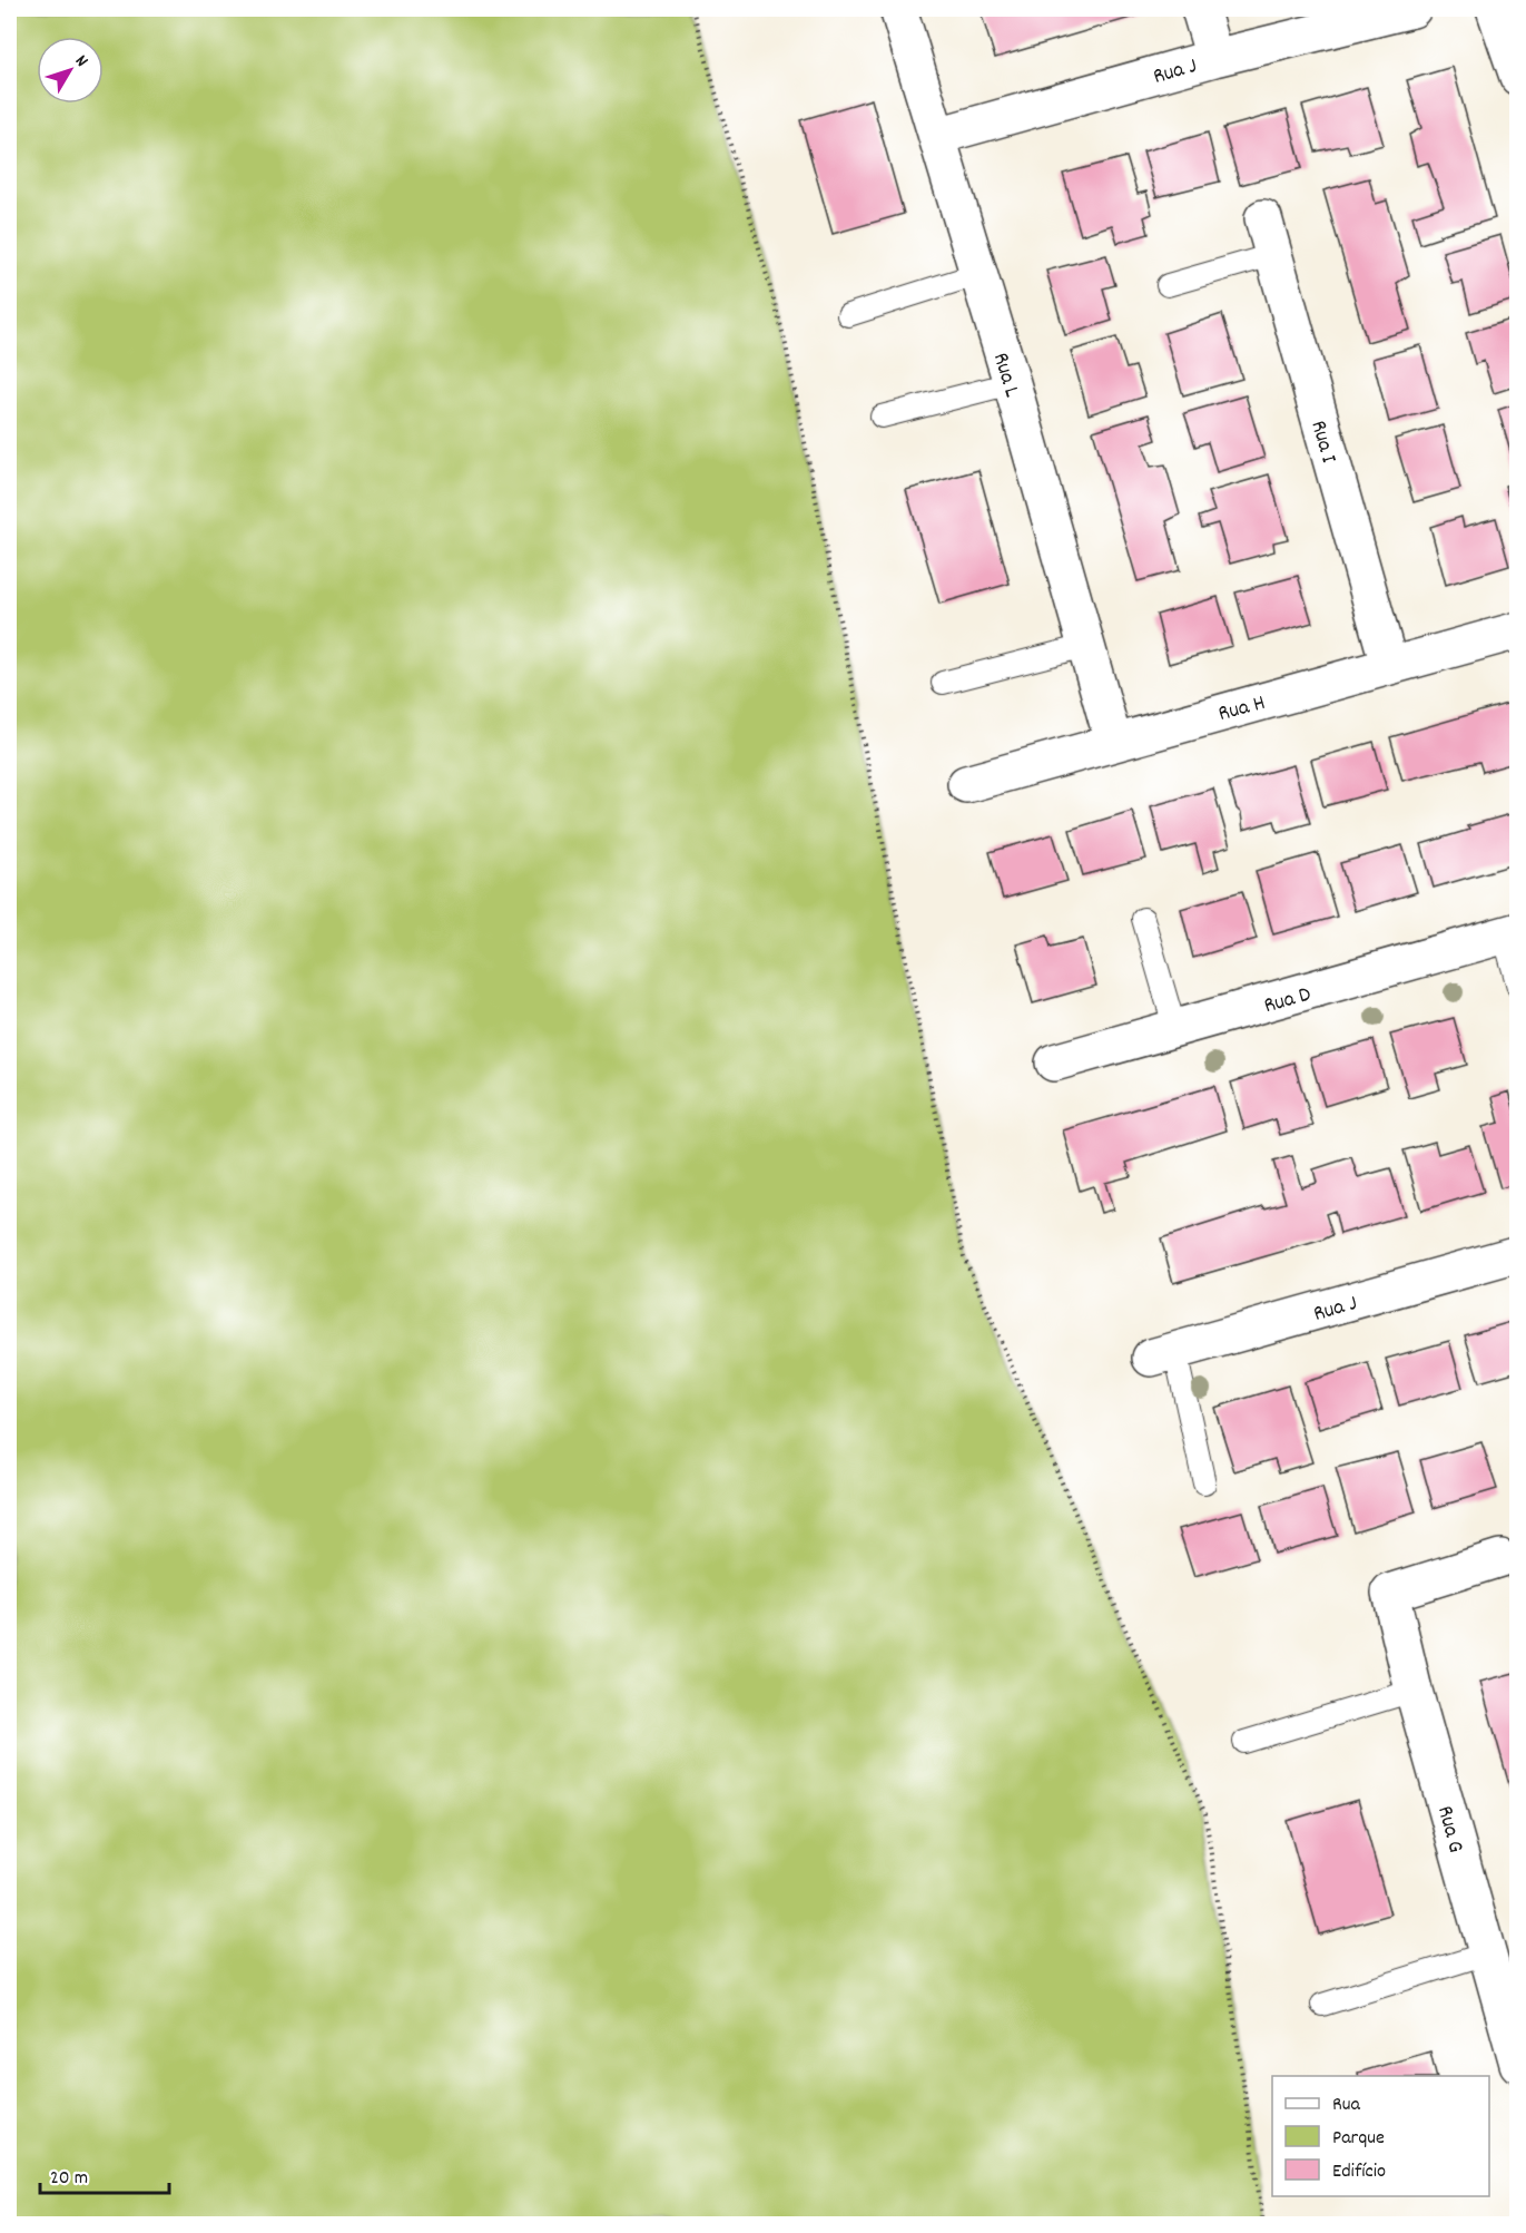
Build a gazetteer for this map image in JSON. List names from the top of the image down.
{
  "streets": {
    "street": [
      "Rua J",
      "Rua L",
      "Rua I",
      "Rua H",
      "Rua D",
      "Rua G"
    ]
  },
  "crossings": [
    ["Rua J", "Rua L"],
    ["Rua L", "Rua H"],
    ["Rua I", "Rua H"]
  ],
  "legend": ["Rua", "Parque", "Edifício"],
  "scale_bar": "20 m",
  "north": "top right"
}
